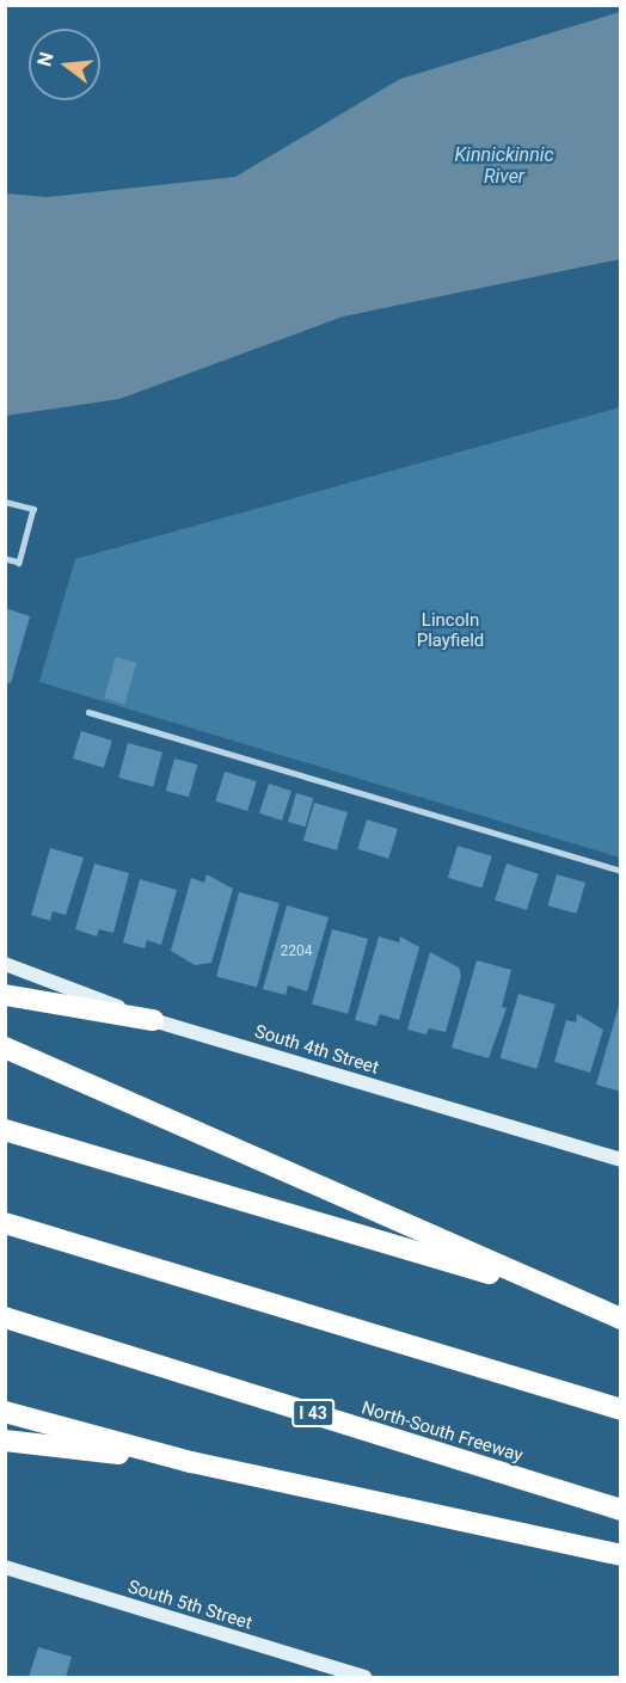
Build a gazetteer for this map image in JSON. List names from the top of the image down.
{
  "streets": {
    "highway": ["I 43", "North-South Freeway"],
    "street": ["South 4th Street", "South 5th Street"]
  },
  "water": ["Kinnickinnic River"],
  "parks": ["Lincoln Playfield"],
  "house_numbers": ["2204"],
  "north": "left"
}
